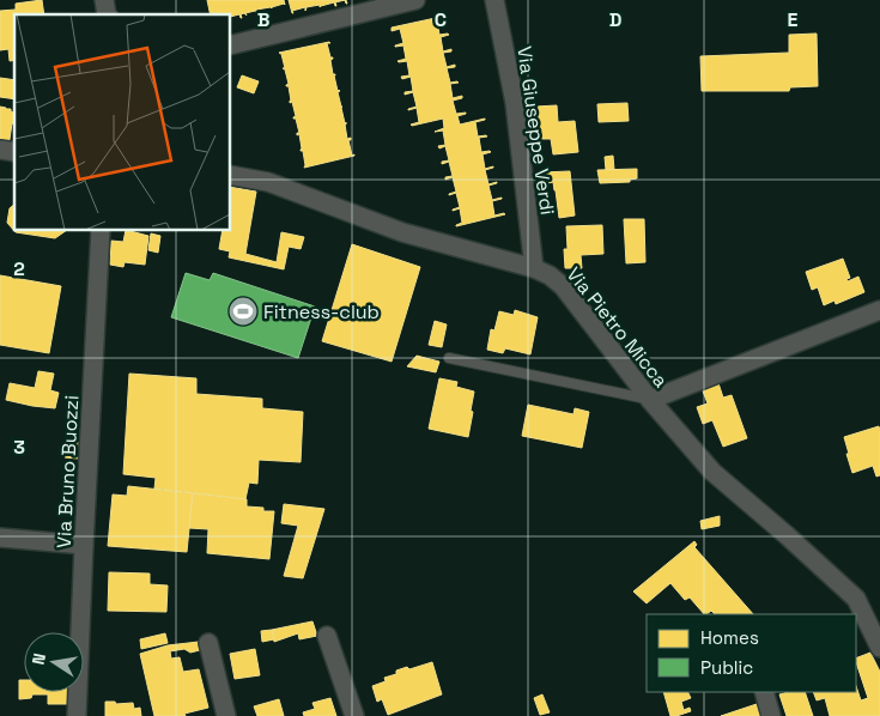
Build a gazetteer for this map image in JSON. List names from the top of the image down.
{
  "streets": {
    "street": ["Via Giuseppe Verdi", "Via Pietro Micca", "Via Bruno Buozzi"]
  },
  "crossings": [
    ["Via Giuseppe Verdi", "Via Pietro Micca"]
  ],
  "places": {
    "sports": ["Fitness-club"]
  },
  "legend": ["Homes", "Public"],
  "north": "left",
  "grid": {
    "columns": [
      "B",
      "C",
      "D",
      "E"
    ],
    "rows": ["2", "3"]
  }
}
